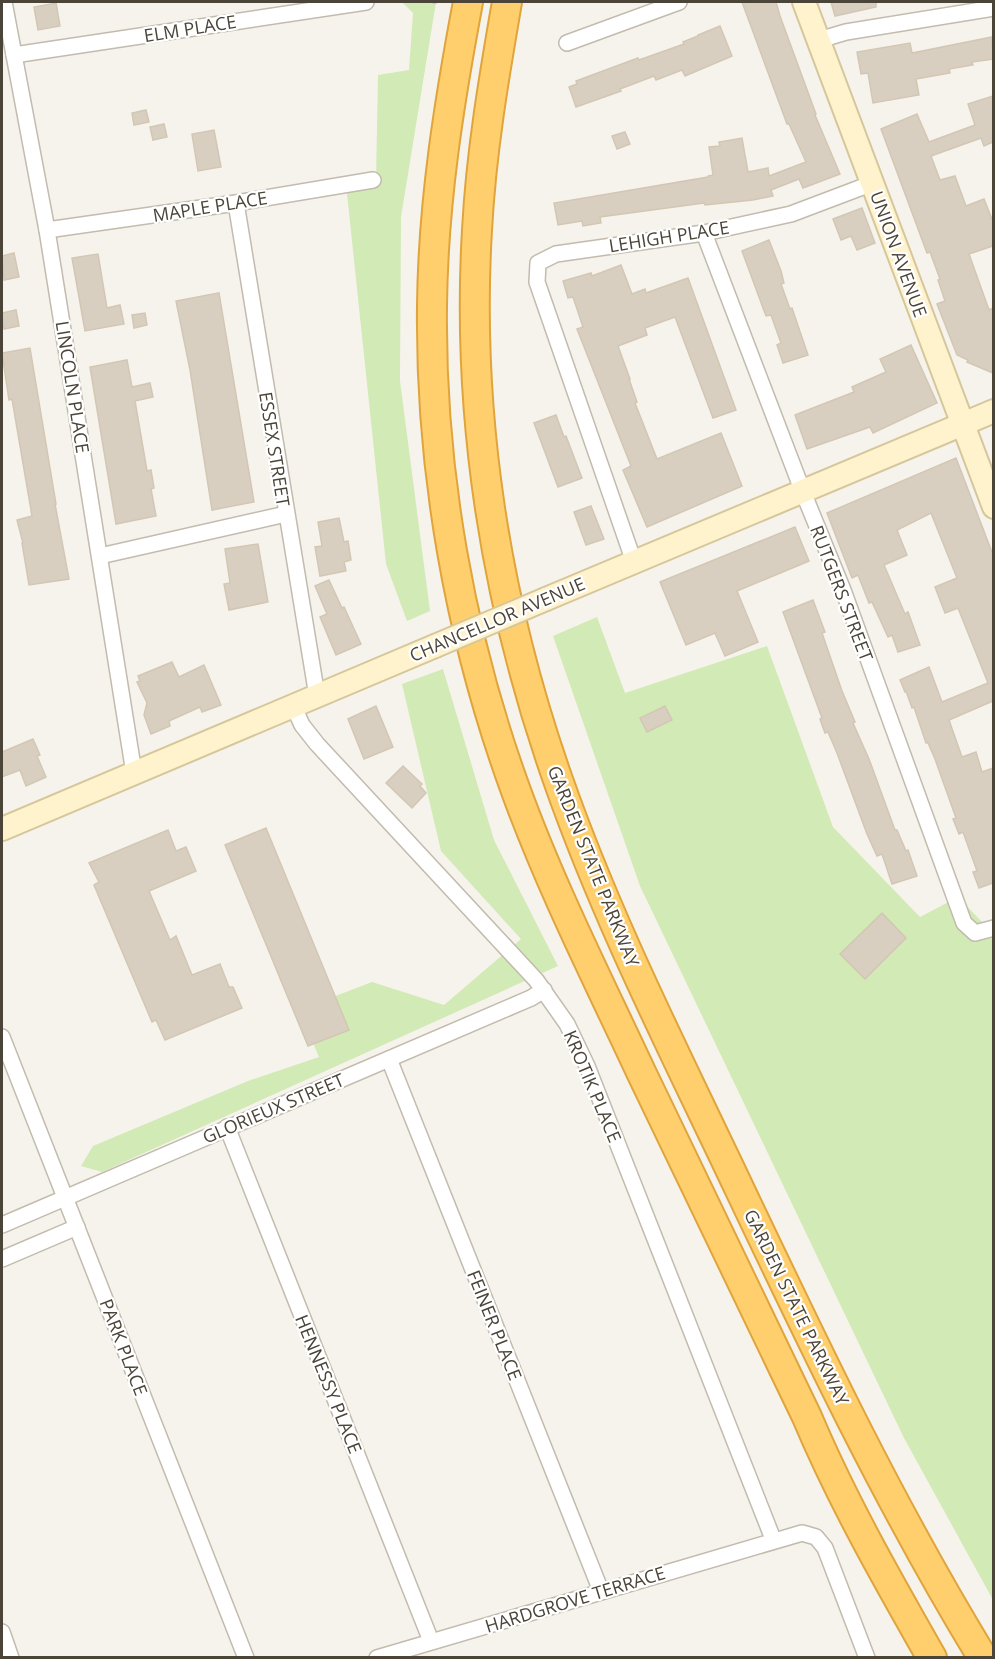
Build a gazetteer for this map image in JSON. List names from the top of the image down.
{
  "streets": {
    "highway": ["GARDEN STATE PARKWAY"],
    "main road": ["UNION AVENUE", "CHANCELLOR AVENUE"],
    "street": [
      "ELM PLACE",
      "MAPLE PLACE",
      "LEHIGH PLACE",
      "LINCOLN PLACE",
      "ESSEX STREET",
      "RUTGERS STREET",
      "KROTIK PLACE",
      "GLORIEUX STREET",
      "FEINER PLACE",
      "PARK PLACE",
      "HENNESSY PLACE",
      "HARDGROVE TERRACE"
    ]
  },
  "crossings": [
    ["ELM PLACE", "LINCOLN PLACE"],
    ["MAPLE PLACE", "LINCOLN PLACE"],
    ["MAPLE PLACE", "ESSEX STREET"],
    ["LEHIGH PLACE", "UNION AVENUE"],
    ["LEHIGH PLACE", "RUTGERS STREET"],
    ["LEHIGH PLACE", "CHANCELLOR AVENUE"],
    ["UNION AVENUE", "CHANCELLOR AVENUE"],
    ["LINCOLN PLACE", "CHANCELLOR AVENUE"],
    ["ESSEX STREET", "CHANCELLOR AVENUE"],
    ["RUTGERS STREET", "CHANCELLOR AVENUE"],
    ["CHANCELLOR AVENUE", "KROTIK PLACE"],
    ["KROTIK PLACE", "GLORIEUX STREET"],
    ["KROTIK PLACE", "HARDGROVE TERRACE"],
    ["GLORIEUX STREET", "FEINER PLACE"],
    ["GLORIEUX STREET", "PARK PLACE"],
    ["GLORIEUX STREET", "HENNESSY PLACE"],
    ["FEINER PLACE", "HARDGROVE TERRACE"],
    ["HENNESSY PLACE", "HARDGROVE TERRACE"]
  ]
}
